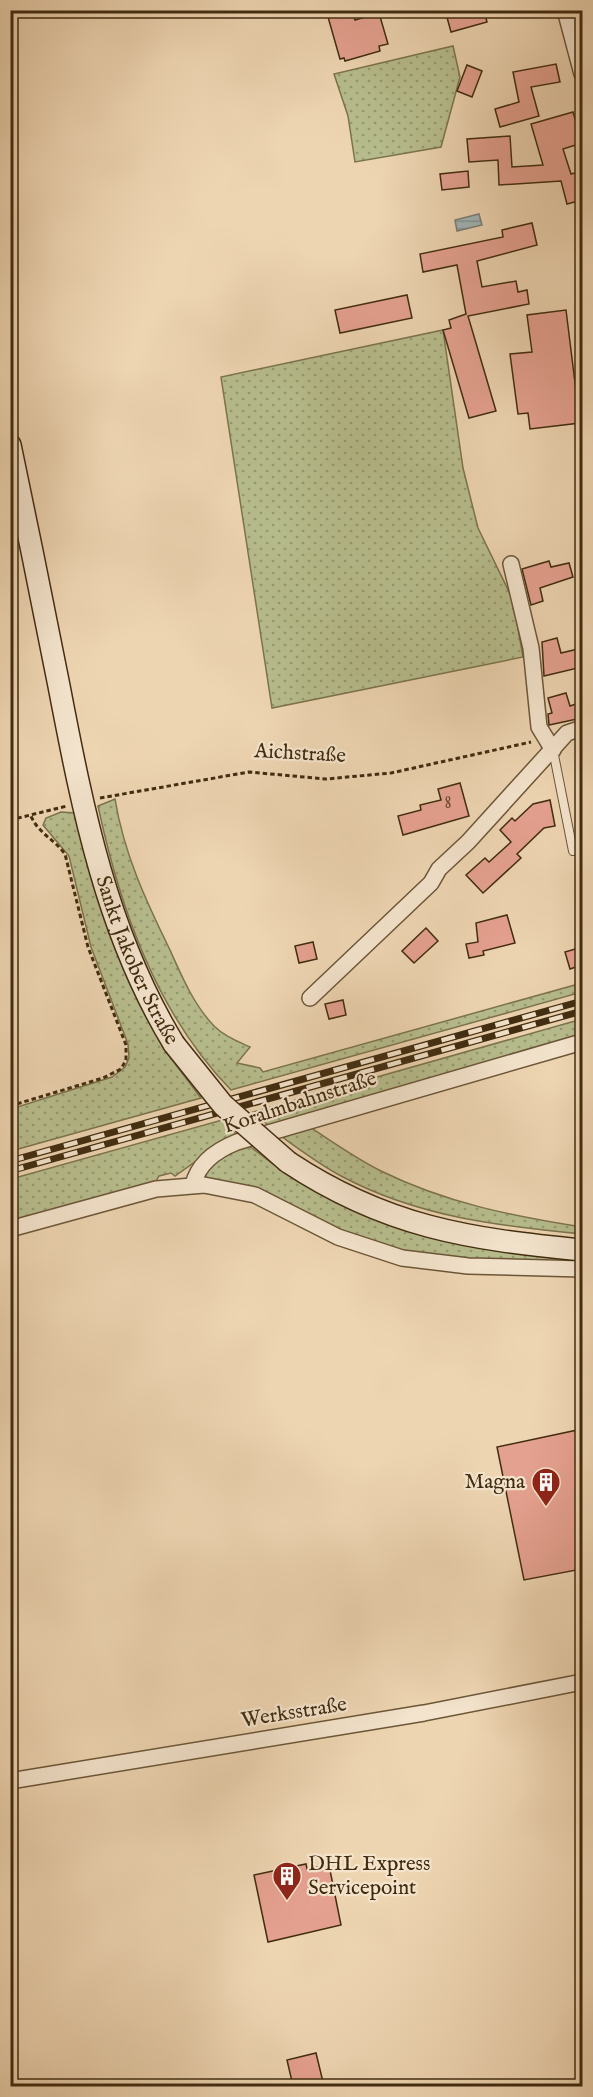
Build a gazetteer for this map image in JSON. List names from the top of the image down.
{
  "streets": {
    "main road": ["Sankt Jakober Straße"],
    "street": ["Koralmbahnstraße", "Werksstraße"],
    "path": ["Aichstraße"]
  },
  "crossings": [
    ["Aichstraße", "Sankt Jakober Straße"]
  ],
  "places": {
    "building": ["Magna", "DHL Express Servicepoint"]
  },
  "house_numbers": ["8"]
}
